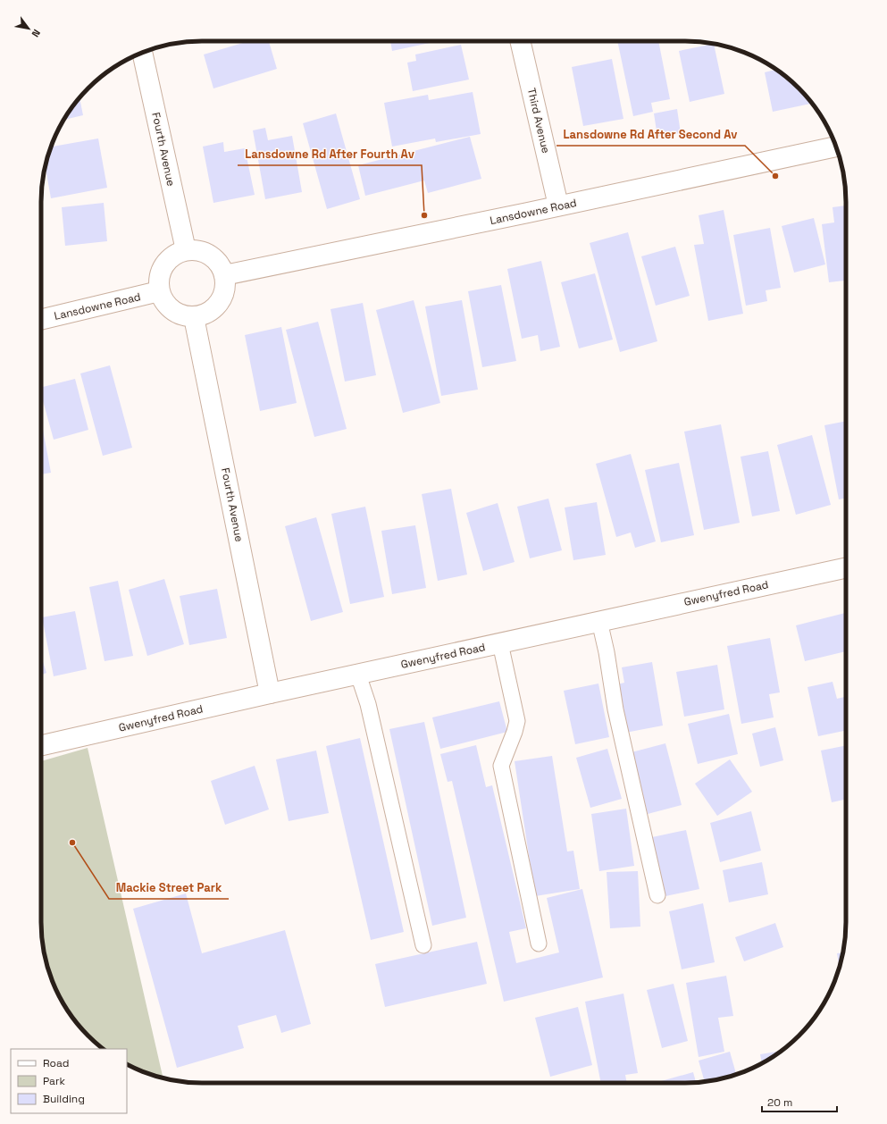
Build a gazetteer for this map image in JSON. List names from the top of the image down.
{
  "streets": {
    "street": [
      "Third Avenue",
      "Fourth Avenue",
      "Lansdowne Road",
      "Gwenyfred Road"
    ]
  },
  "crossings": [
    ["Third Avenue", "Lansdowne Road"],
    ["Fourth Avenue", "Lansdowne Road"],
    ["Fourth Avenue", "Gwenyfred Road"]
  ],
  "places": ["Lansdowne Rd After Second Av", "Lansdowne Rd After Fourth Av", "Mackie Street Park"],
  "legend": ["Road", "Park", "Building"],
  "scale_bar": "20 m",
  "north": "bottom right"
}
